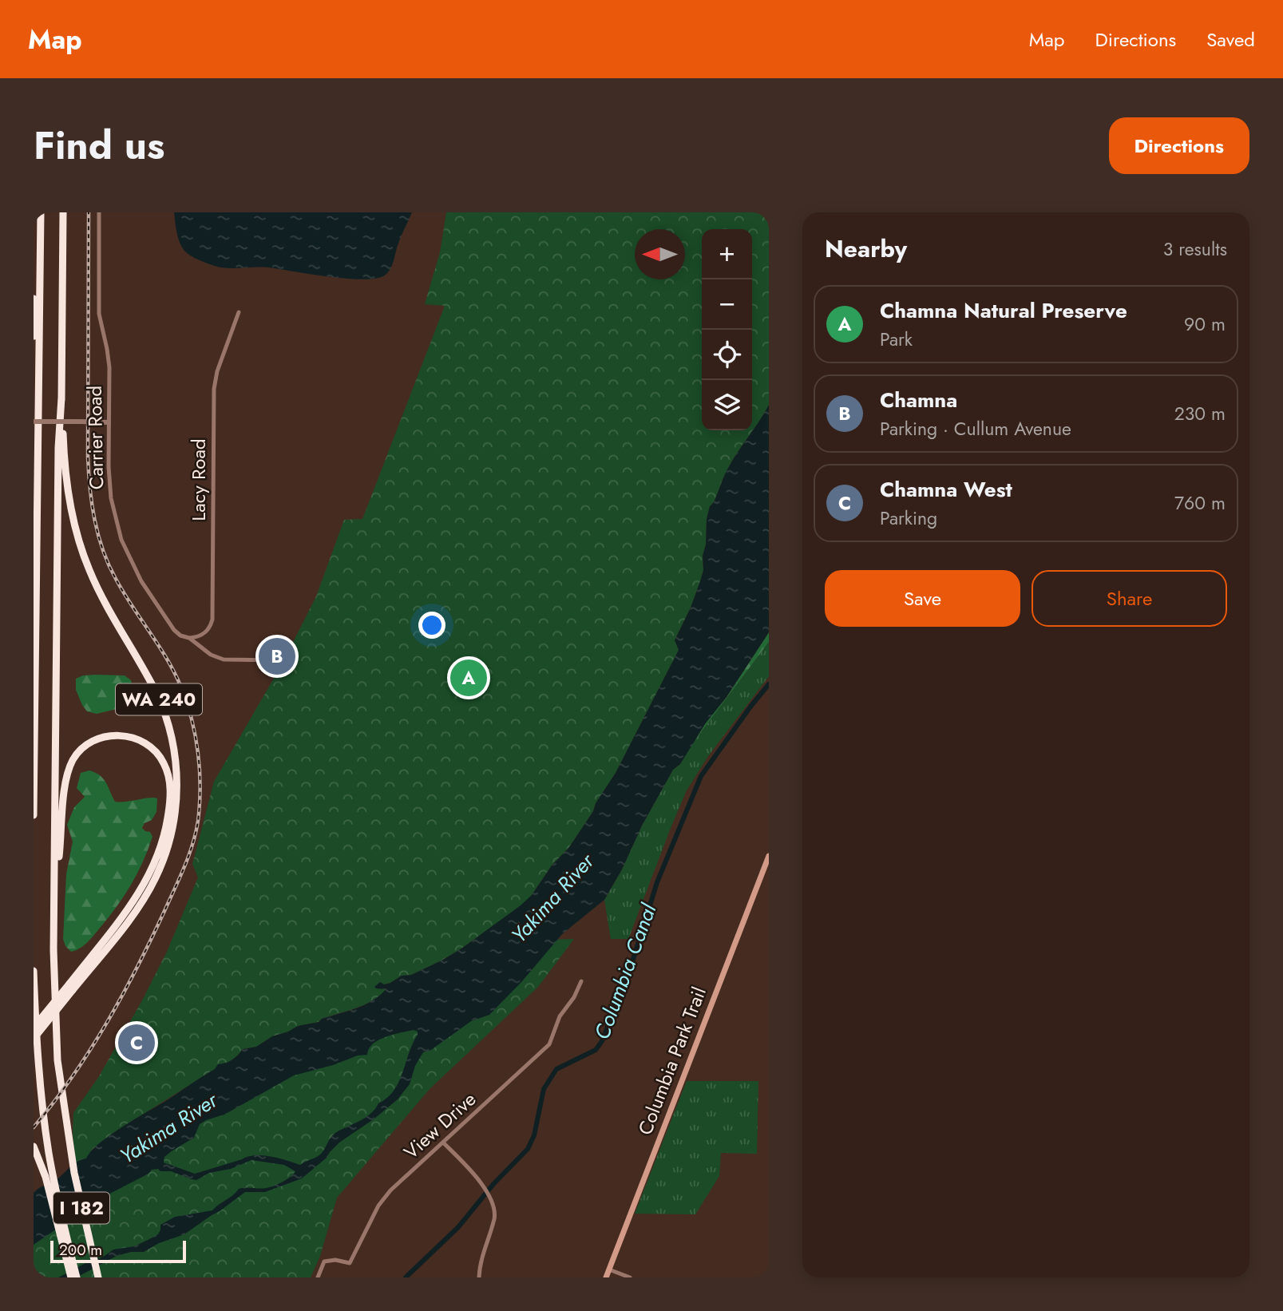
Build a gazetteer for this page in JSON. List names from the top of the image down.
{
  "streets": {
    "highway": ["WA 240", "I 182"],
    "main road": ["Columbia Park Trail"],
    "street": ["Carrier Road", "Lacy Road", "View Drive"]
  },
  "crossings": [
    ["Carrier Road", "Lacy Road"],
    ["WA 240", "I 182"]
  ],
  "water": ["Yakima River", "Columbia Canal"],
  "scale_bar": "200 m",
  "north": "left",
  "page": {
    "header": "Map",
    "nav": ["Map", "Directions", "Saved"],
    "title": "Find us",
    "buttons": [
      "Directions",
      ["Save", "Share"]
    ],
    "heading": ["Nearby", "3 results"],
    "map_buttons": ["+", "−"],
    "list": [
      {
        "mark": "A",
        "name": "Chamna Natural Preserve",
        "note": "Park",
        "value": "90 m"
      },
      {
        "mark": "B",
        "name": "Chamna",
        "note": "Parking · Cullum Avenue",
        "value": "230 m"
      },
      {
        "mark": "C",
        "name": "Chamna West",
        "note": "Parking",
        "value": "760 m"
      }
    ],
    "pins": ["B", "A", "C"],
    "scale": "200 m"
  }
}
